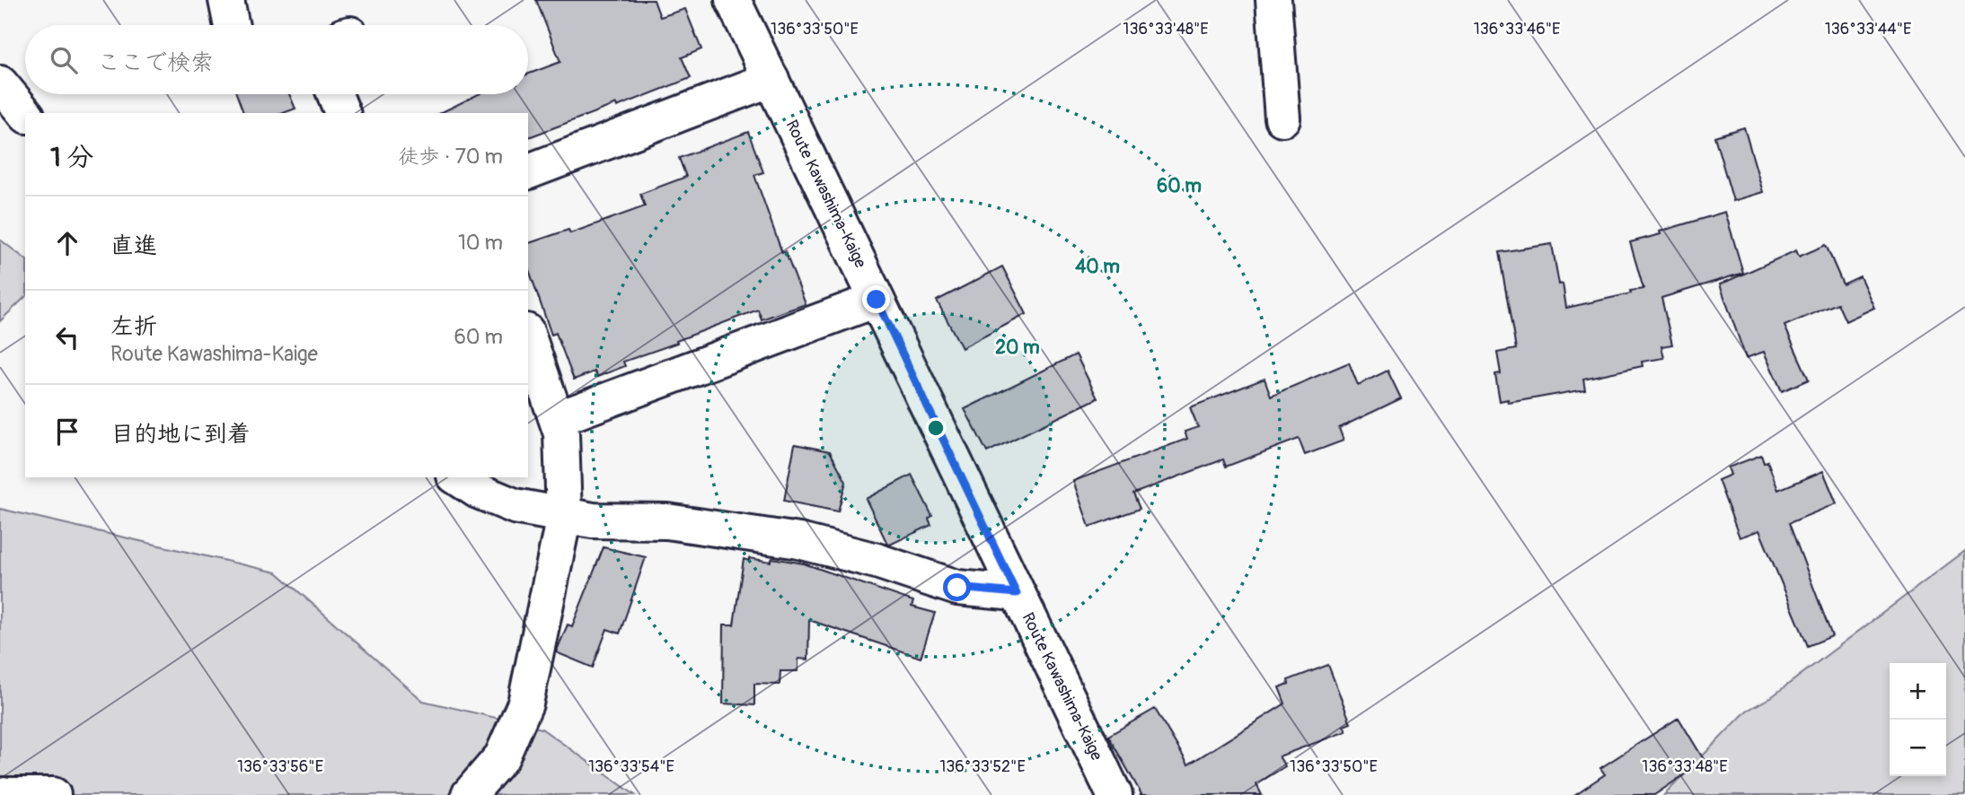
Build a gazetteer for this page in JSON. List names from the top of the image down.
{
  "streets": {
    "street": ["Route Kawashima-Kaige"]
  },
  "page": {
    "search": "ここで検索",
    "heading": ["1 分", "徒歩 · 70 m"],
    "list": [
      ["直進", "10 m"],
      ["左折", "Route Kawashima-Kaige", "60 m"],
      "目的地に到着"
    ],
    "map_buttons": ["+", "−"]
  },
  "coordinates": [
    "136°33'50\"E",
    "136°33'48\"E",
    "136°33'46\"E",
    "136°33'44\"E",
    "136°33'56\"E",
    "136°33'54\"E",
    "136°33'52\"E"
  ],
  "rings": ["60 m", "40 m", "20 m"]
}
